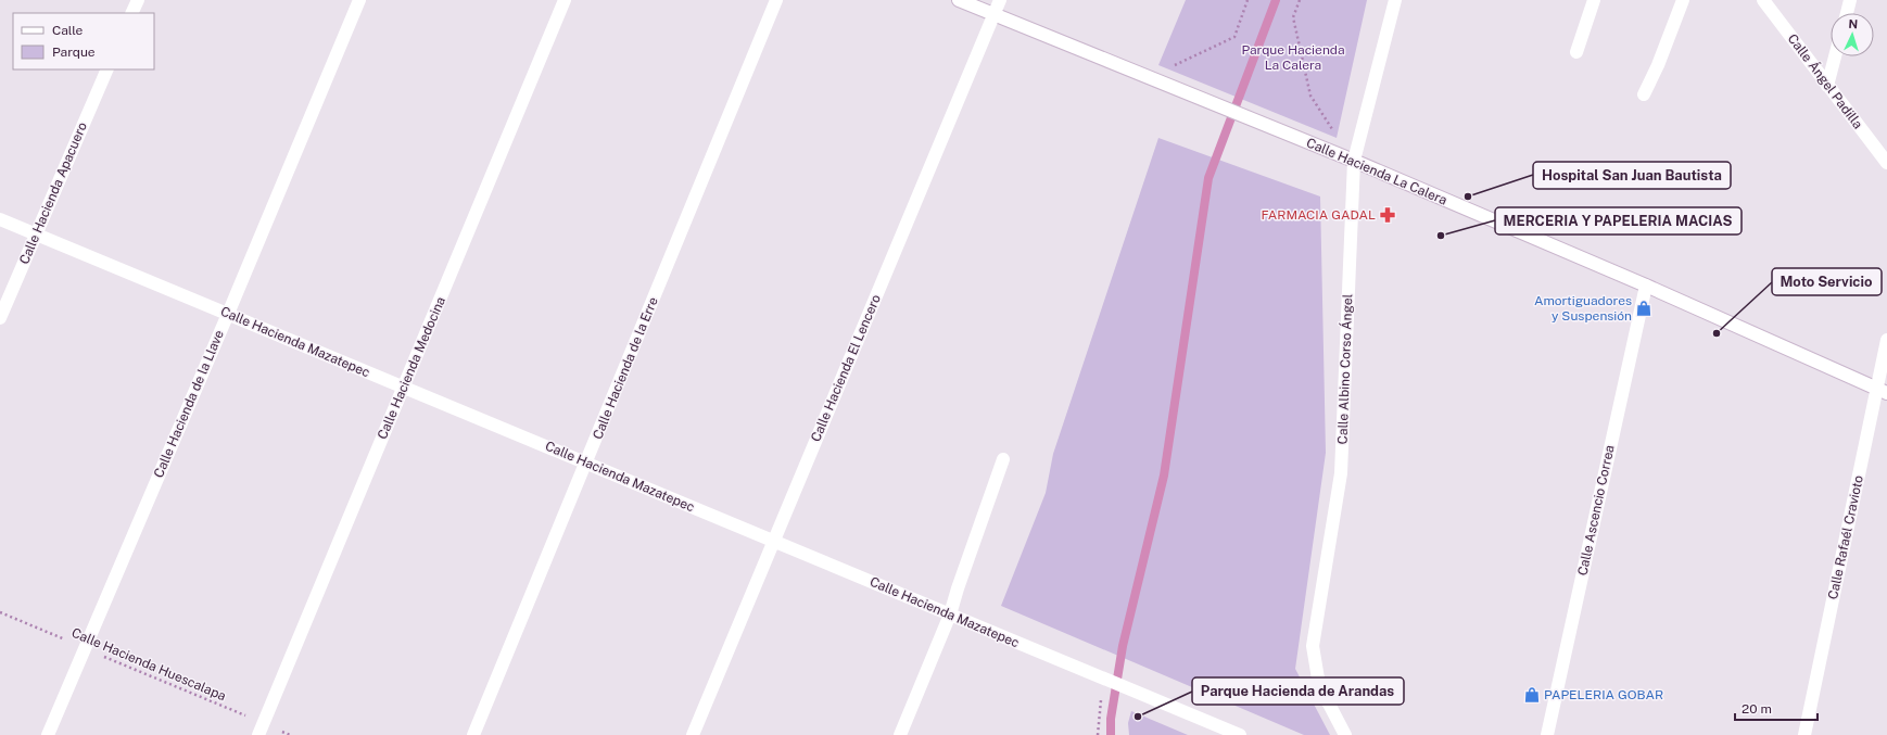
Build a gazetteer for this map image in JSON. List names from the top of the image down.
{
  "streets": {
    "street": [
      "Calle Ángel Padilla",
      "Calle Hacienda La Calera",
      "Calle Hacienda Apacuero",
      "Calle Hacienda Mazatepec",
      "Calle Hacienda Medocina",
      "Calle Hacienda de la Erre",
      "Calle Hacienda El Lencero",
      "Calle Albino Corso Ángel",
      "Calle Hacienda de la Llave",
      "Calle Ascencio Correa",
      "Calle Rafaél Cravioto"
    ],
    "path": ["Calle Hacienda Huescalapa"]
  },
  "crossings": [
    ["Calle Hacienda La Calera", "Calle Hacienda El Lencero"],
    ["Calle Hacienda La Calera", "Calle Albino Corso Ángel"],
    ["Calle Hacienda La Calera", "Calle Ascencio Correa"],
    ["Calle Hacienda La Calera", "Calle Rafaél Cravioto"],
    ["Calle Hacienda Apacuero", "Calle Hacienda Mazatepec"],
    ["Calle Hacienda Mazatepec", "Calle Hacienda Medocina"],
    ["Calle Hacienda Mazatepec", "Calle Hacienda de la Erre"],
    ["Calle Hacienda Mazatepec", "Calle Hacienda El Lencero"],
    ["Calle Hacienda Mazatepec", "Calle Hacienda de la Llave"],
    ["Calle Hacienda Medocina", "Calle Hacienda Huescalapa"],
    ["Calle Hacienda de la Llave", "Calle Hacienda Huescalapa"]
  ],
  "parks": ["Parque Hacienda La Calera"],
  "places": {
    "other": [
      "Hospital San Juan Bautista",
      "MERCERIA Y PAPELERIA MACIAS",
      "Moto Servicio",
      "Parque Hacienda de Arandas"
    ],
    "pharmacy": ["FARMACIA GADAL"],
    "shop": ["Amortiguadores y Suspensión", "PAPELERIA GOBAR"]
  },
  "legend": ["Calle", "Parque"],
  "scale_bar": "20 m",
  "north": "top"
}
